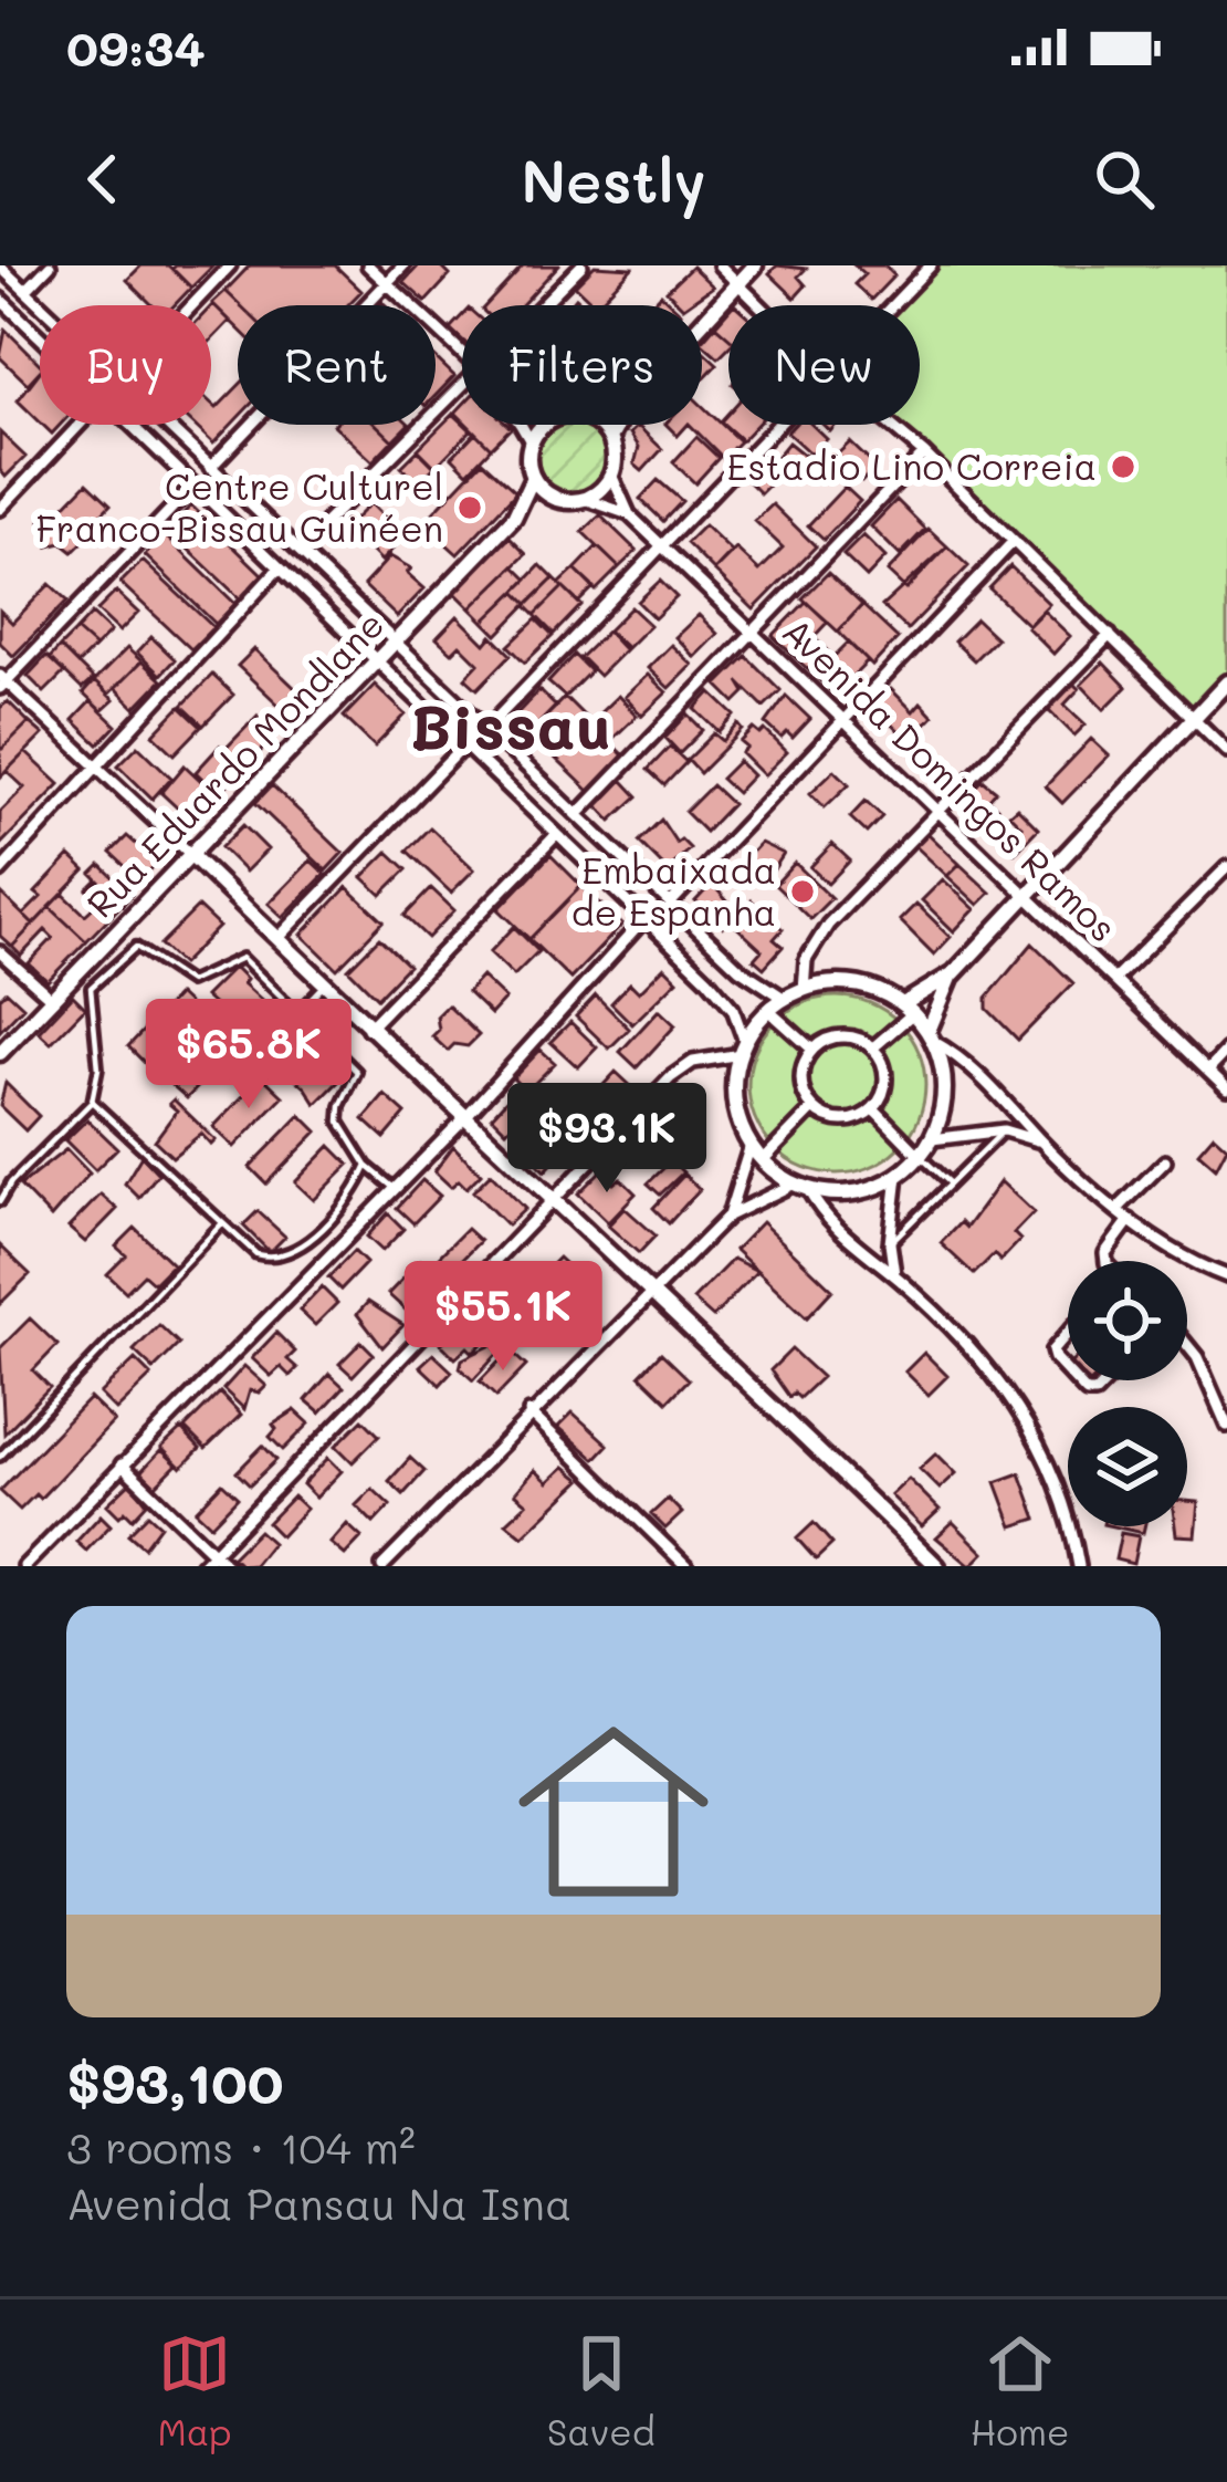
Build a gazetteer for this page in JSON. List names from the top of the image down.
{
  "streets": {
    "street": ["Rua Eduardo Mondlane", "Avenida Domingos Ramos"]
  },
  "districts": ["Bissau"],
  "places": ["Estadio Lino Correia", "Centre Culturel Franco-Bissau Guinéen", "Embaixada de Espanha"],
  "page": {
    "status": "09:34",
    "header": "Nestly",
    "chip": [
      "Buy",
      "Rent",
      "Filters",
      "New"
    ],
    "price": ["$65.8K", "$93.1K", "$55.1K"],
    "list": [
      {
        "name": "$93,100",
        "note": "3 rooms · 104 m² · Avenida Pansau Na Isna"
      }
    ],
    "tabs": ["Map", "Saved", "Home"]
  }
}
